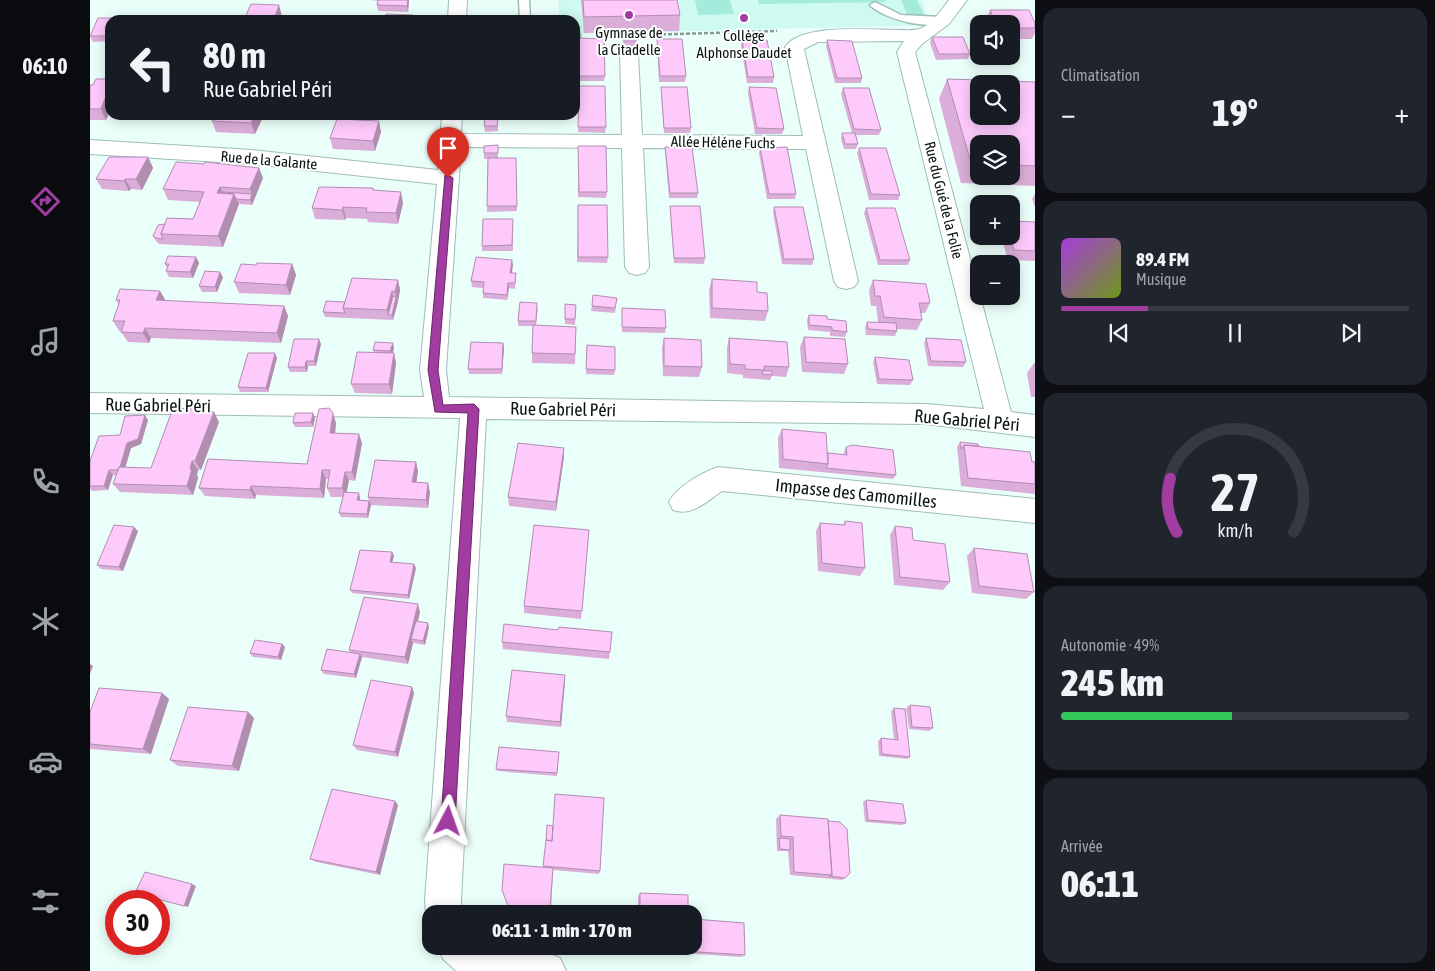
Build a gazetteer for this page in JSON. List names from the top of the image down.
{
  "streets": {
    "street": [
      "Allée Héléne Fuchs",
      "Rue de la Galante",
      "Rue du Gué de la Folie",
      "Rue Gabriel Péri",
      "Impasse des Camomilles"
    ]
  },
  "crossings": [
    ["Rue du Gué de la Folie", "Rue Gabriel Péri"]
  ],
  "places": ["Gymnase de la Citadelle", "Collège Alphonse Daudet"],
  "page": {
    "tabs": "06:10",
    "tile": [
      "Climatisation",
      ["Autonomie · 49%", "245 km"],
      ["Arrivée", "06:11"]
    ],
    "map_buttons": ["+", "−"],
    "turn": ["80 m", "Rue Gabriel Péri"],
    "heat": ["−", "19°", "+"],
    "song": ["89.4 FM", "Musique"],
    "limit": "30",
    "trip": "06:11 · 1 min · 170 m",
    "gauge": ["27", "km/h"]
  }
}
